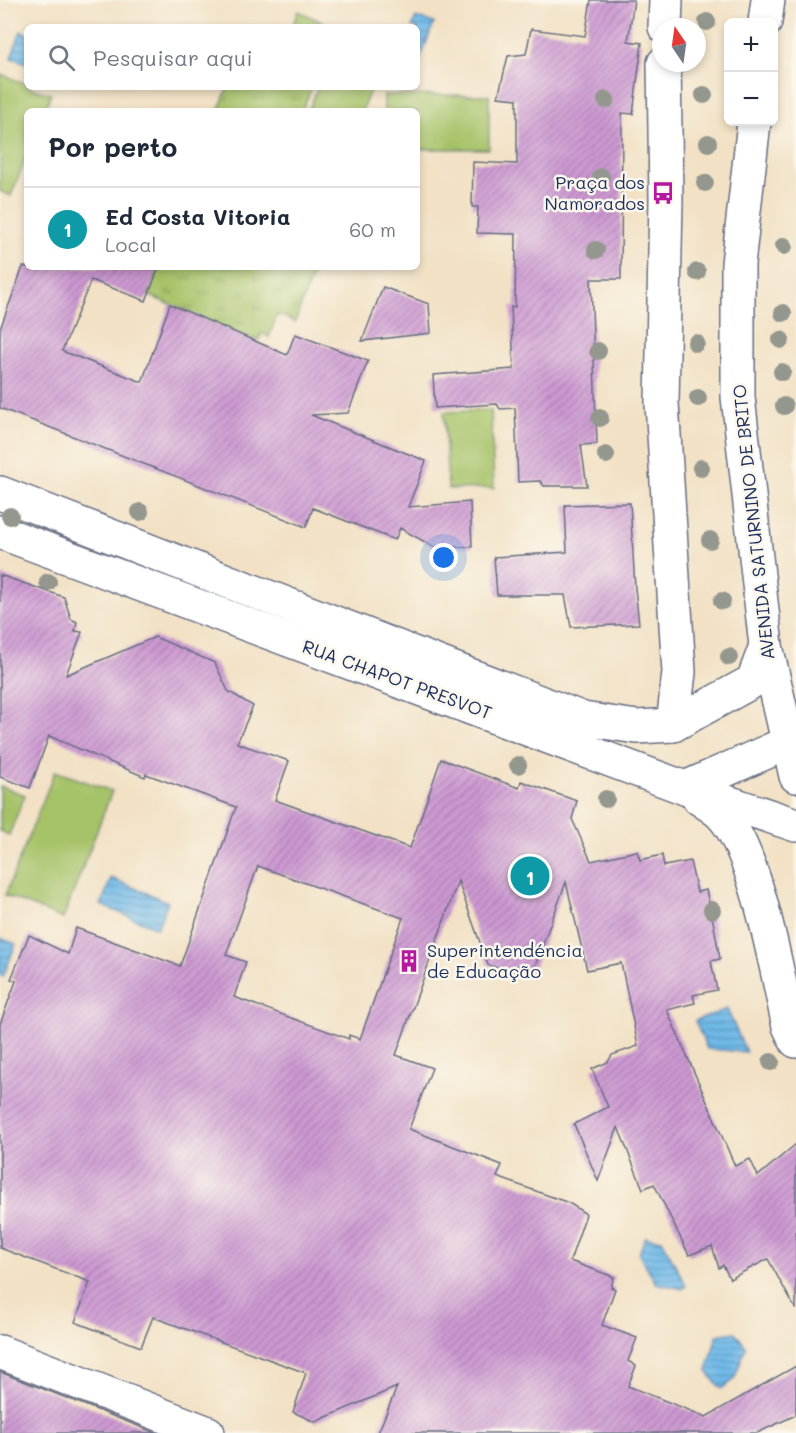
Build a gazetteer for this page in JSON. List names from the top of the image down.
{
  "streets": {
    "street": ["AVENIDA SATURNINO DE BRITO", "RUA CHAPOT PRESVOT"]
  },
  "crossings": [
    ["AVENIDA SATURNINO DE BRITO", "RUA CHAPOT PRESVOT"]
  ],
  "places": {
    "bus stop": ["Praça dos Namorados"],
    "building": ["Superintendéncia de Educação"]
  },
  "north": "top",
  "page": {
    "map_buttons": ["+", "−"],
    "search": "Pesquisar aqui",
    "heading": "Por perto",
    "list": [
      {
        "mark": "1",
        "name": "Ed Costa Vitoria",
        "note": "Local",
        "value": "60 m"
      }
    ],
    "pins": "1"
  }
}
